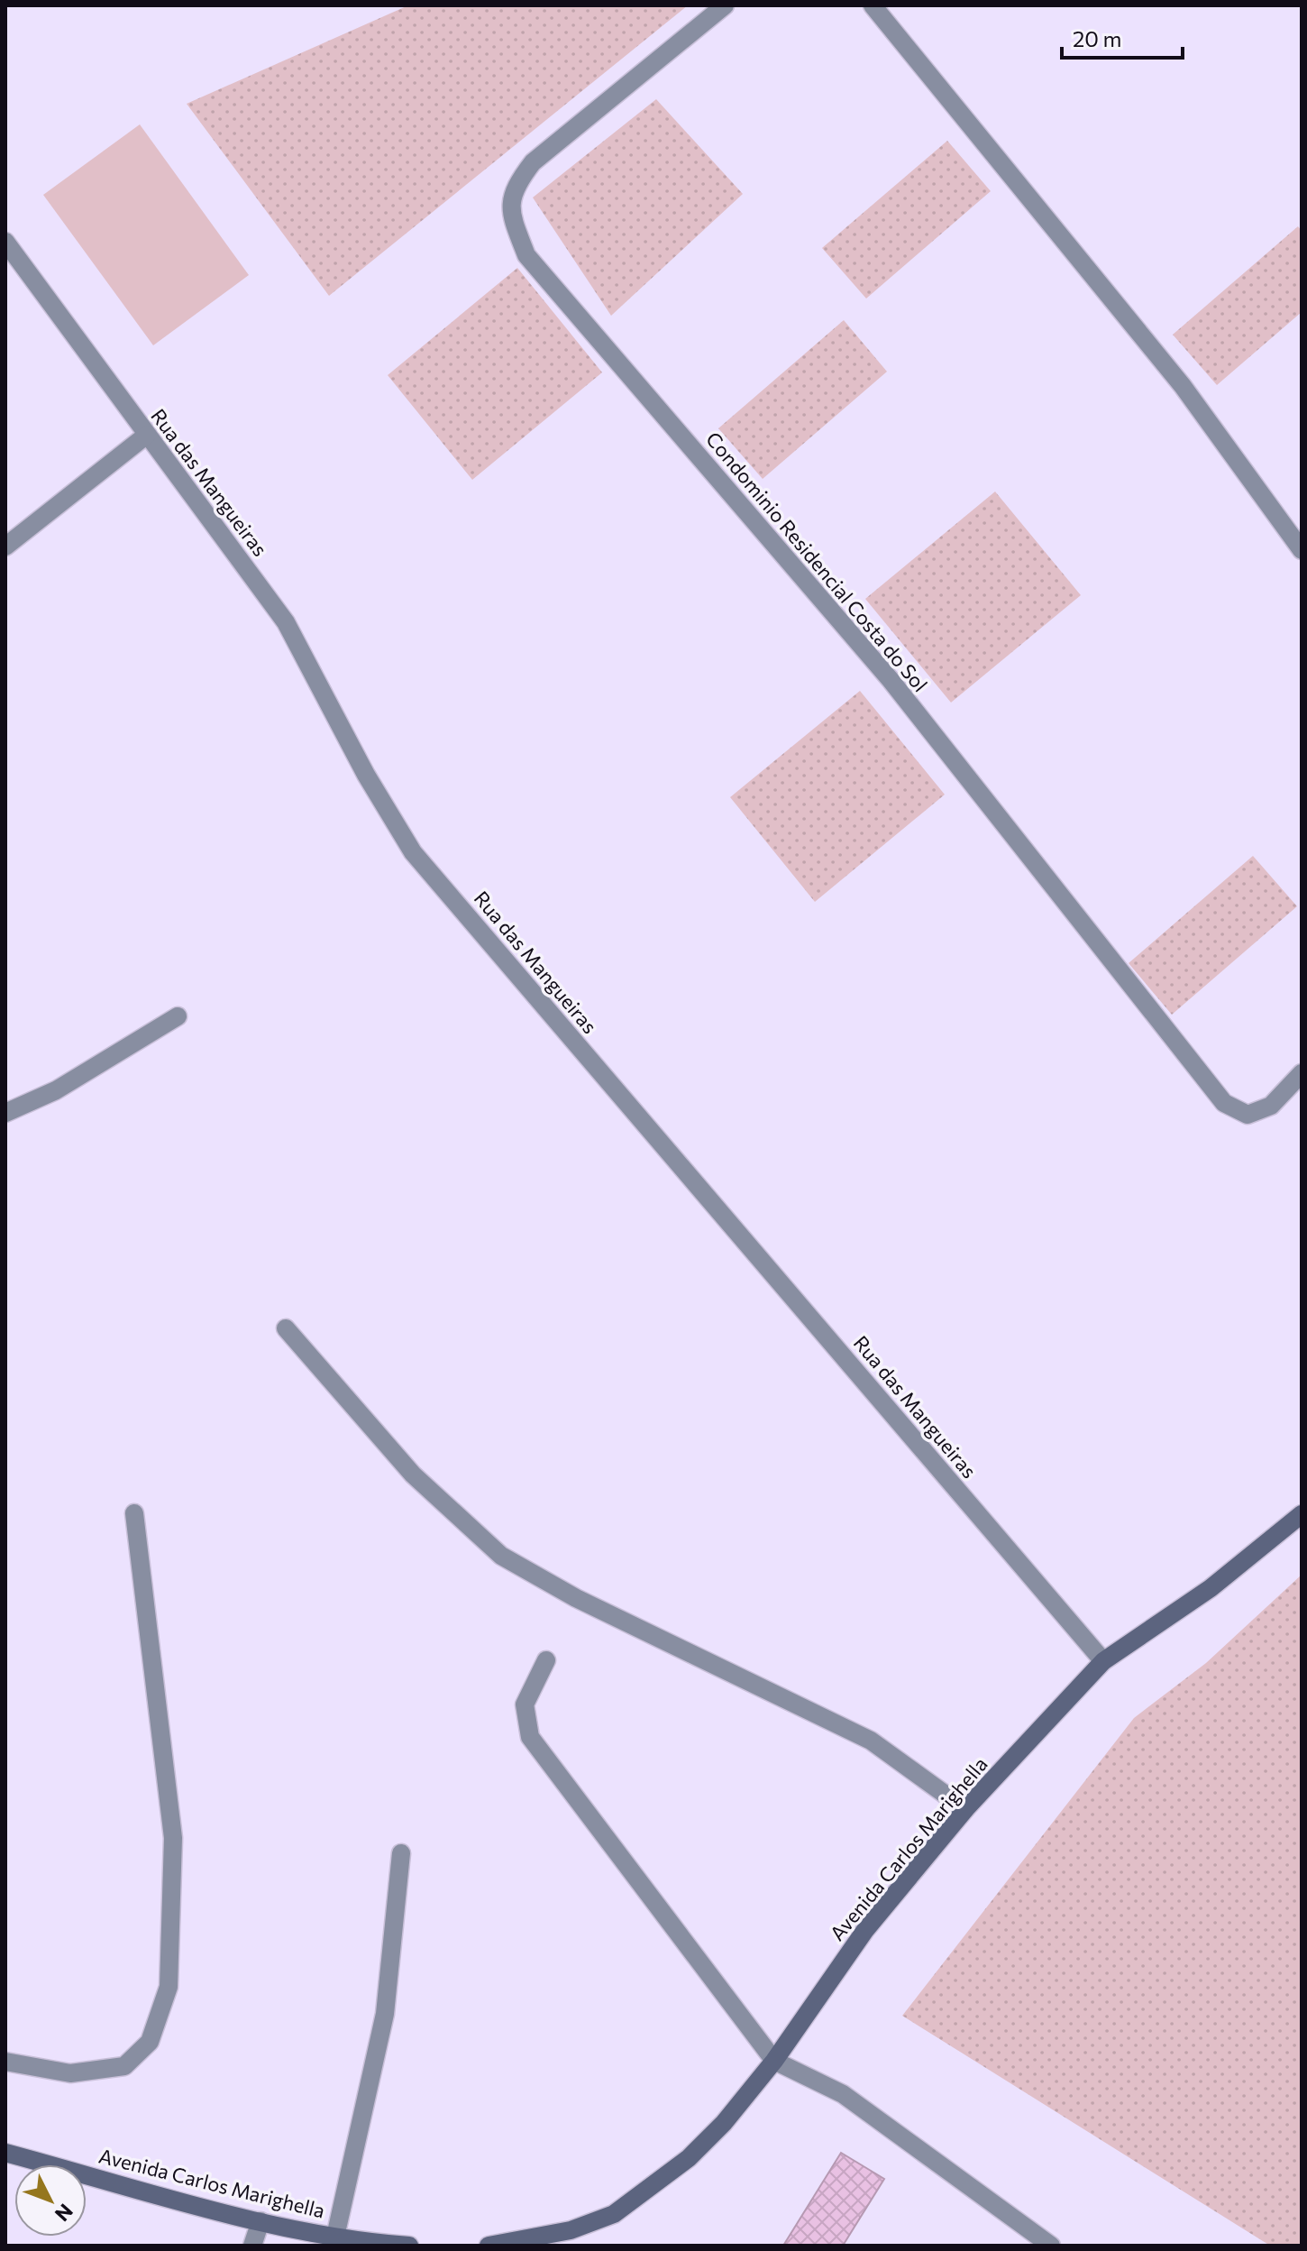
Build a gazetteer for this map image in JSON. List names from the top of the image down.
{
  "streets": {
    "street": ["Rua das Mangueiras", "Condominio Residencial Costa do Sol", "Avenida Carlos Marighella"]
  },
  "crossings": [
    ["Rua das Mangueiras", "Avenida Carlos Marighella"]
  ],
  "scale_bar": "20 m",
  "north": "bottom right"
}
